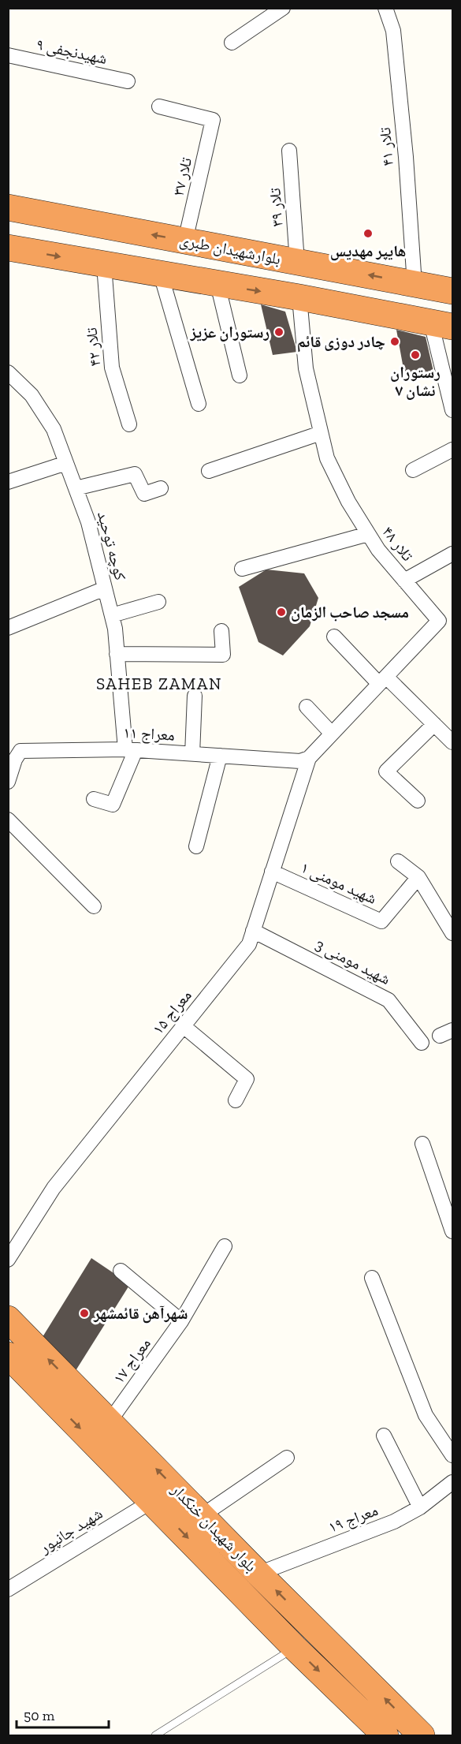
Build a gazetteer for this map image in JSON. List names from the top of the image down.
{
  "streets": {
    "highway": ["بلوارشهیدان طبری", "بلوار شهیدان خنکدار"],
    "street": [
      "شهیدنجفی ۹",
      "تلار ۴۱",
      "تلار ۳۷",
      "تلار ۳۹",
      "تلار ۴۲",
      "تلار ۴۸",
      "کوچه توحید",
      "معراج ۱۱",
      "شهید مومنی ۱",
      "شهید مومنی 3",
      "معراج ۱۵",
      "معراج ۱۷",
      "معراج ۱۹",
      "شهید جانپور"
    ]
  },
  "crossings": [
    ["تلار ۴۱", "بلوارشهیدان طبری"],
    ["تلار ۳۷", "بلوارشهیدان طبری"],
    ["تلار ۳۹", "بلوارشهیدان طبری"],
    ["تلار ۴۸", "معراج ۱۱"],
    ["تلار ۴۸", "معراج ۱۵"],
    ["کوچه توحید", "معراج ۱۱"],
    ["معراج ۱۱", "معراج ۱۵"],
    ["شهید مومنی ۱", "معراج ۱۵"],
    ["شهید مومنی 3", "معراج ۱۵"],
    ["معراج ۱۷", "بلوار شهیدان خنکدار"],
    ["معراج ۱۹", "بلوار شهیدان خنکدار"],
    ["بلوار شهیدان خنکدار", "شهید جانپور"]
  ],
  "districts": ["SAHEB ZAMAN"],
  "places": [
    "هایپر مهدیس",
    "رستوران عزیز",
    "چادر دوزی قائم",
    "رستوران ۷ نشان",
    "مسجد صاحب الزمان",
    "شهرآهن قائمشهر"
  ],
  "scale_bar": "50 m"
}
